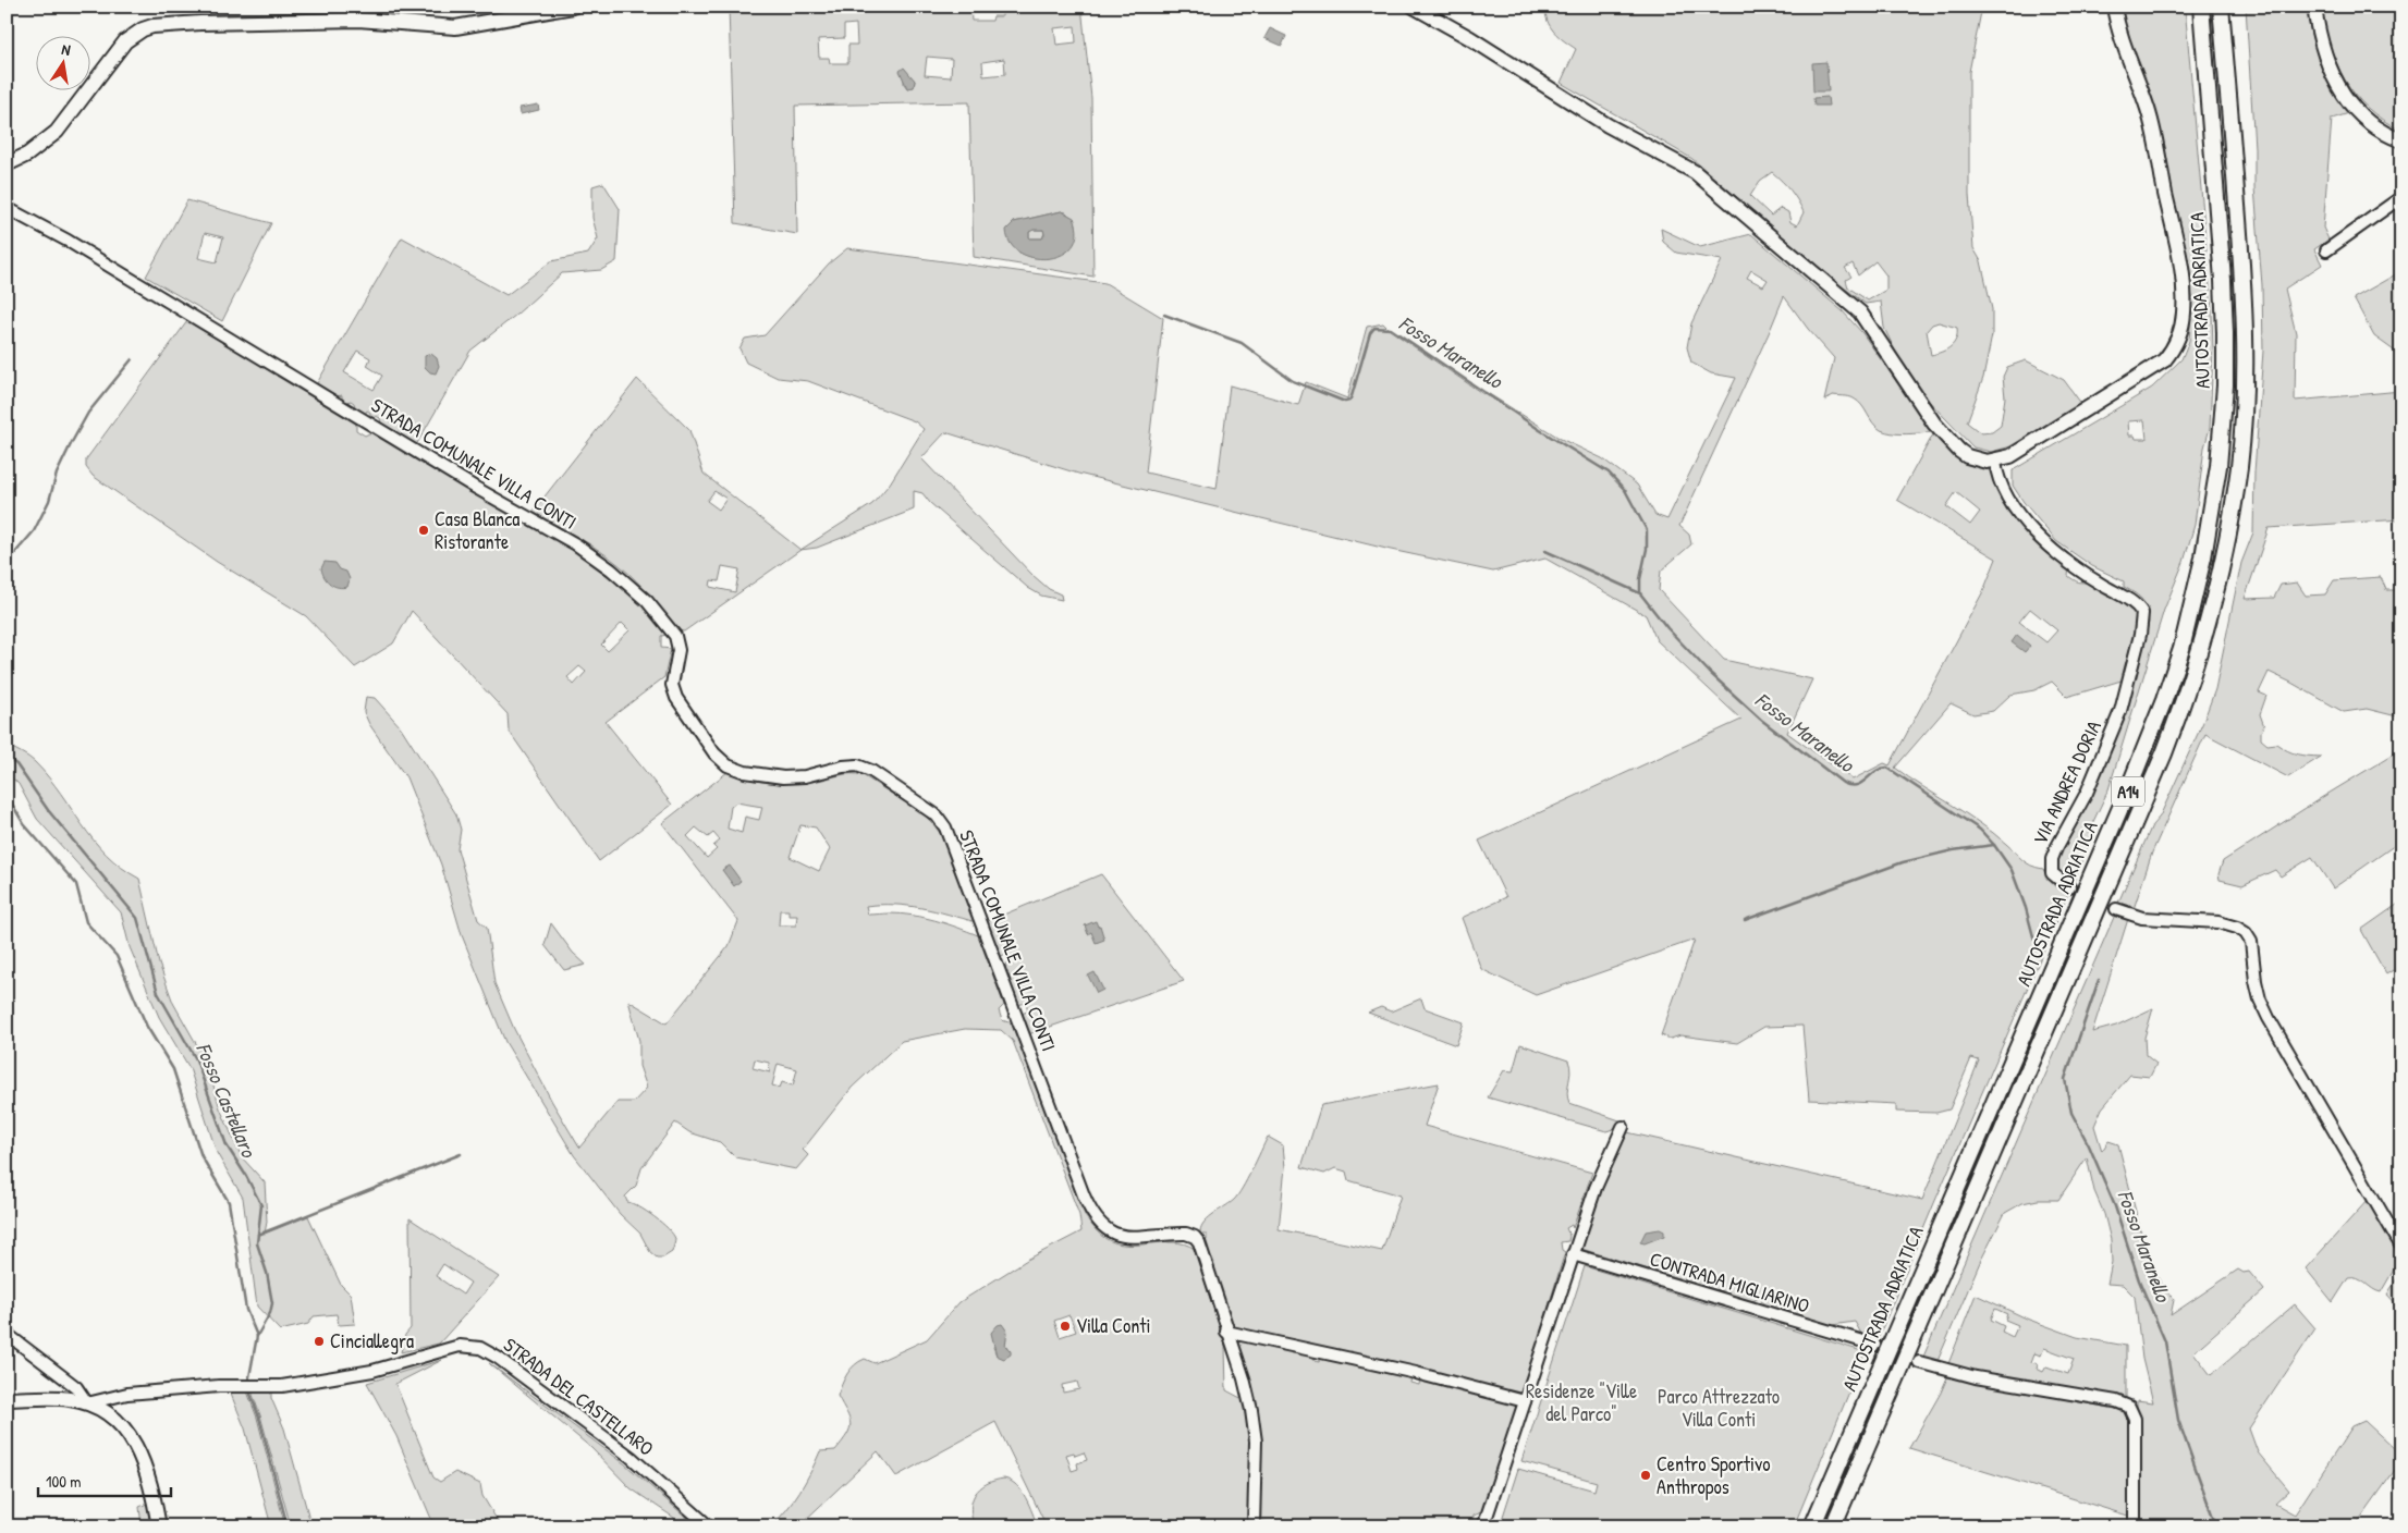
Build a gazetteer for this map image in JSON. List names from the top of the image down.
{
  "streets": {
    "highway": ["AUTOSTRADA ADRIATICA", "A14"],
    "street": [
      "STRADA COMUNALE VILLA CONTI",
      "VIA ANDREA DORIA",
      "CONTRADA MIGLIARINO",
      "STRADA DEL CASTELLARO"
    ]
  },
  "water": ["Fosso Maranello", "Fosso Castellaro"],
  "parks": ["Residenze \"Ville del Parco\"", "Parco Attrezzato Villa Conti"],
  "places": [
    "Casa Blanca Ristorante",
    "Villa Conti",
    "Cinciallegra",
    "Centro Sportivo Anthropos"
  ],
  "scale_bar": "100 m",
  "north": "top"
}
